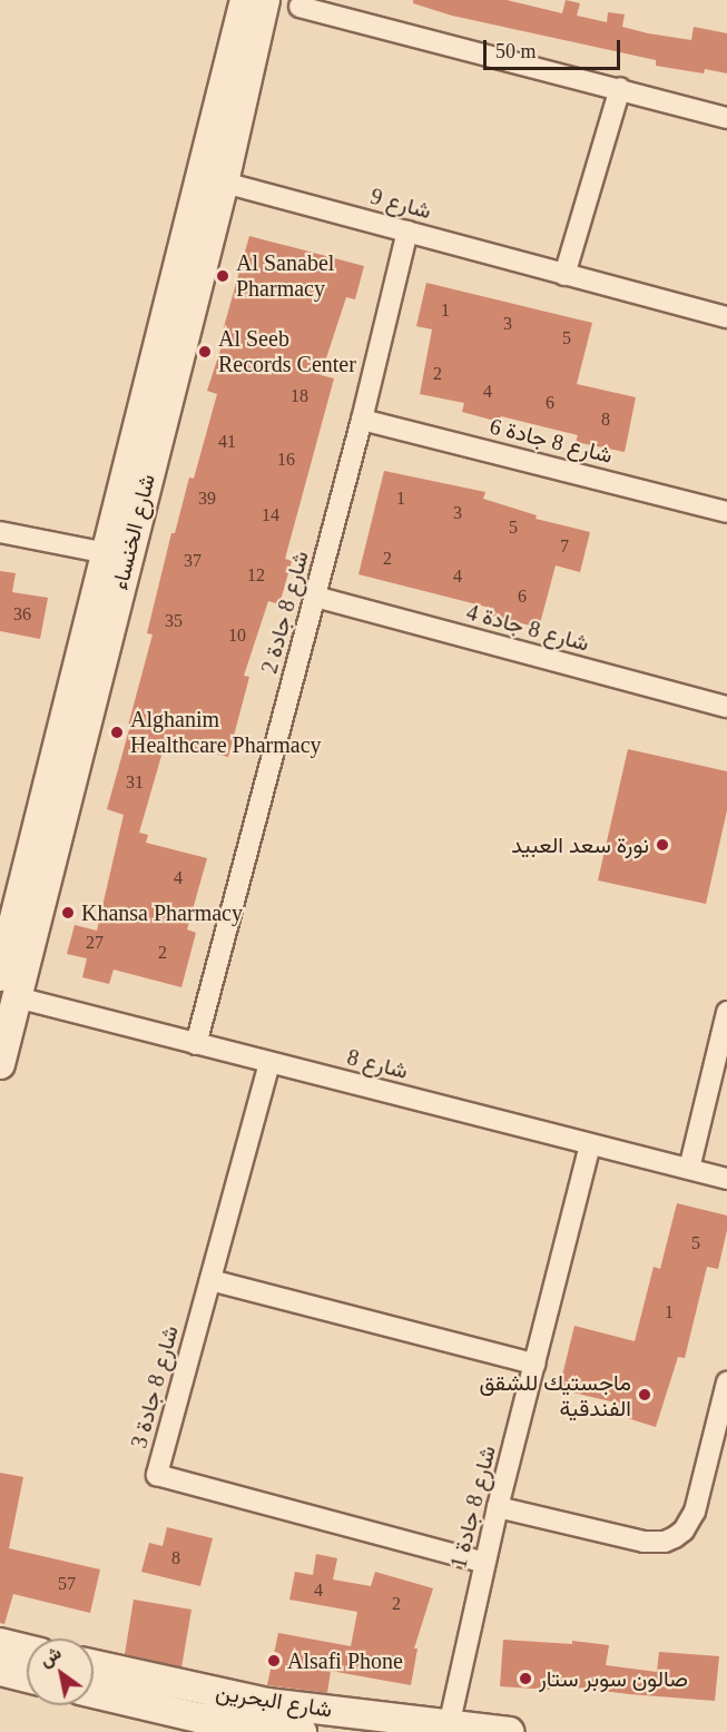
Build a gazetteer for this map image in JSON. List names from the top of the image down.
{
  "streets": {
    "street": [
      "شارع 9",
      "شارع 8 جادة 6",
      "شارع الخنساء",
      "شارع 8 جادة 2",
      "شارع 8 جادة 4",
      "شارع 8",
      "شارع 8 جادة 3",
      "شارع 8 جادة 1",
      "شارع البحرين"
    ]
  },
  "crossings": [
    ["شارع 9", "شارع الخنساء"],
    ["شارع 9", "شارع 8 جادة 2"],
    ["شارع 8 جادة 6", "شارع 8 جادة 2"],
    ["شارع الخنساء", "شارع 8"],
    ["شارع 8 جادة 2", "شارع 8 جادة 4"],
    ["شارع 8 جادة 2", "شارع 8"],
    ["شارع 8", "شارع 8 جادة 3"],
    ["شارع 8", "شارع 8 جادة 1"],
    ["شارع 8 جادة 3", "شارع 8 جادة 1"],
    ["شارع 8 جادة 1", "شارع البحرين"]
  ],
  "places": [
    "Al Sanabel Pharmacy",
    "Al Seeb Records Center",
    "Alghanim Healthcare Pharmacy",
    "نورة سعد العبيد",
    "Khansa Pharmacy",
    "ماجستيك للشقق الفندقية",
    "Alsafi Phone",
    "صالون سوبر ستار"
  ],
  "house_numbers": [
    "1",
    "3",
    "5",
    "2",
    "4",
    "18",
    "6",
    "8",
    "41",
    "16",
    "39",
    "1",
    "3",
    "14",
    "5",
    "7",
    "2",
    "37",
    "12",
    "4",
    "6",
    "36",
    "35",
    "10",
    "31",
    "4",
    "27",
    "2",
    "5",
    "1",
    "8",
    "57",
    "4",
    "2"
  ],
  "scale_bar": "50 m",
  "north": "top left"
}
